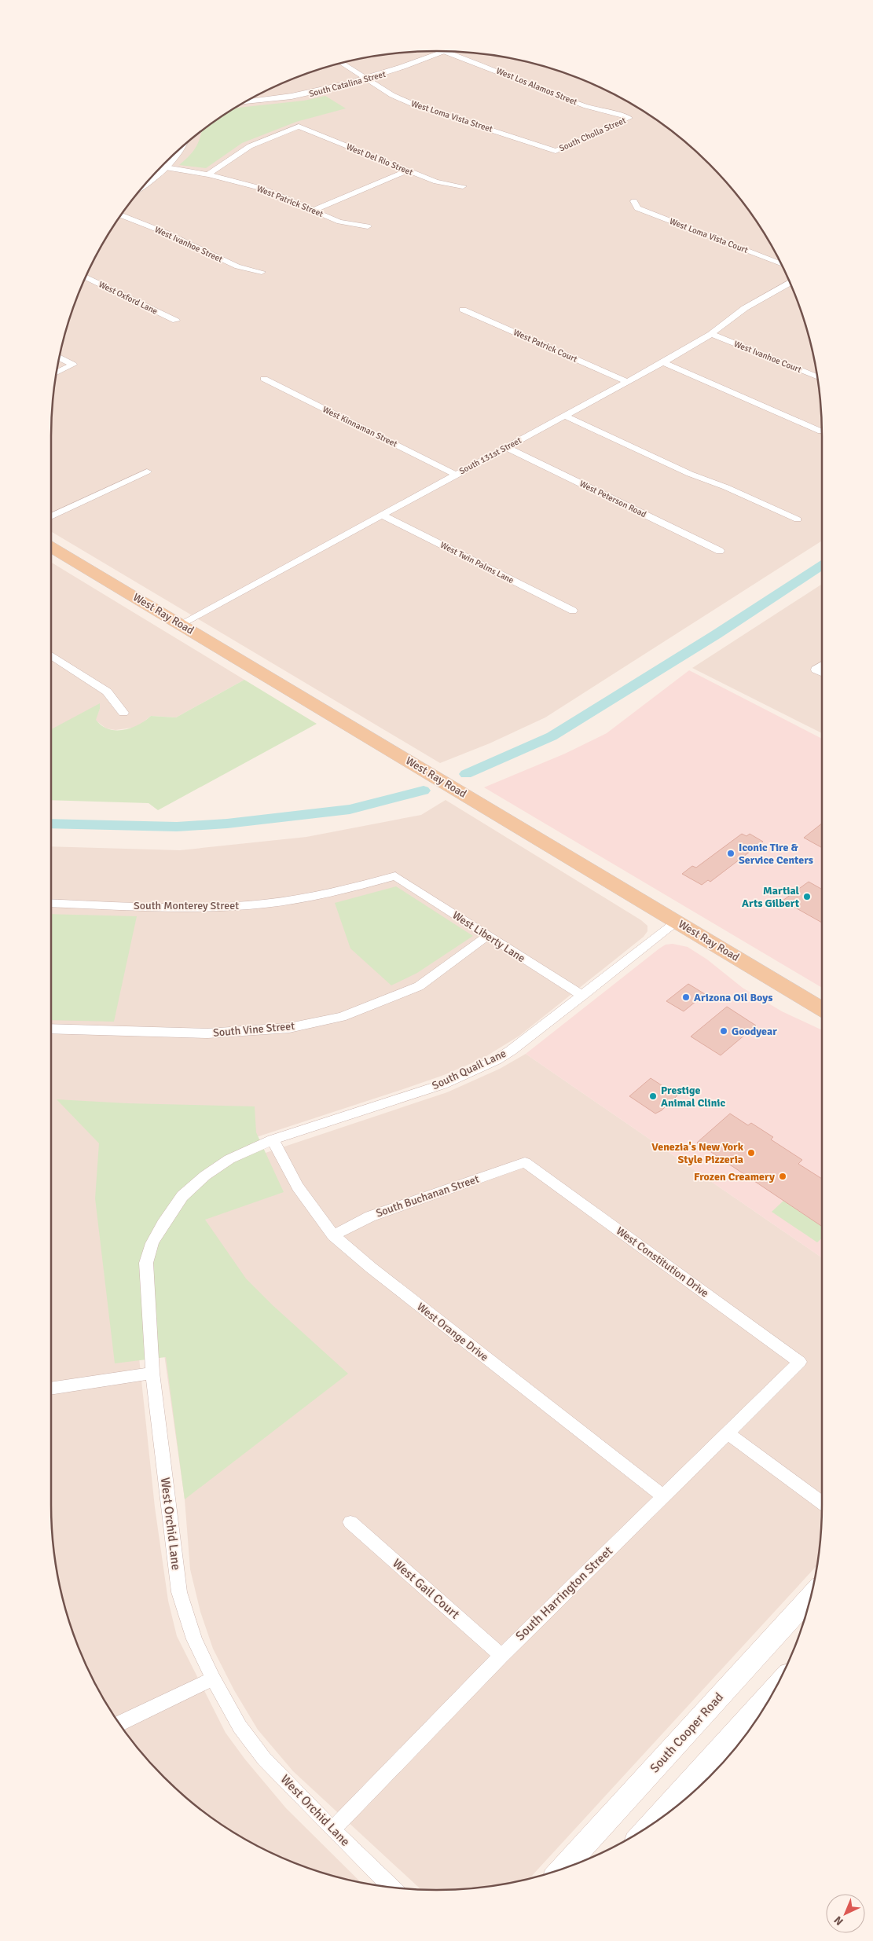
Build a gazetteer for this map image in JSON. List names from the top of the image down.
{
  "streets": {
    "main road": ["West Ray Road", "South Cooper Road"],
    "street": [
      "South Catalina Street",
      "West Los Alamos Street",
      "West Loma Vista Street",
      "South Cholla Street",
      "West Del Rio Street",
      "West Patrick Street",
      "West Loma Vista Court",
      "West Ivanhoe Street",
      "West Oxford Lane",
      "West Patrick Court",
      "West Ivanhoe Court",
      "West Kinnaman Street",
      "South 131st Street",
      "West Peterson Road",
      "West Twin Palms Lane",
      "South Monterey Street",
      "West Liberty Lane",
      "South Vine Street",
      "South Quail Lane",
      "South Buchanan Street",
      "West Constitution Drive",
      "West Orange Drive",
      "West Orchid Lane",
      "West Gail Court",
      "South Harrington Street"
    ]
  },
  "crossings": [
    ["South Catalina Street", "West Los Alamos Street"],
    ["South Catalina Street", "West Loma Vista Street"],
    ["West Los Alamos Street", "South Cholla Street"],
    ["West Loma Vista Street", "South Cholla Street"],
    ["West Del Rio Street", "West Patrick Street"],
    ["West Patrick Court", "South 131st Street"],
    ["West Ivanhoe Court", "South 131st Street"],
    ["West Kinnaman Street", "South 131st Street"],
    ["South 131st Street", "West Peterson Road"],
    ["South 131st Street", "West Twin Palms Lane"],
    ["South 131st Street", "West Ray Road"],
    ["West Ray Road", "South Quail Lane"],
    ["South Monterey Street", "West Liberty Lane"],
    ["West Liberty Lane", "South Vine Street"],
    ["West Liberty Lane", "South Quail Lane"],
    ["South Quail Lane", "West Orange Drive"],
    ["South Quail Lane", "West Orchid Lane"],
    ["South Buchanan Street", "West Constitution Drive"],
    ["South Buchanan Street", "West Orange Drive"],
    ["West Constitution Drive", "South Harrington Street"],
    ["West Orange Drive", "West Orchid Lane"],
    ["West Orange Drive", "South Harrington Street"],
    ["West Orchid Lane", "South Harrington Street"],
    ["West Gail Court", "South Harrington Street"]
  ],
  "places": [
    "Iconic Tire & Service Centers",
    "Martial Arts Gilbert",
    "Arizona Oil Boys",
    "Goodyear",
    "Prestige Animal Clinic",
    "Venezia's New York Style Pizzeria",
    "Frozen Creamery"
  ],
  "north": "bottom left"
}
